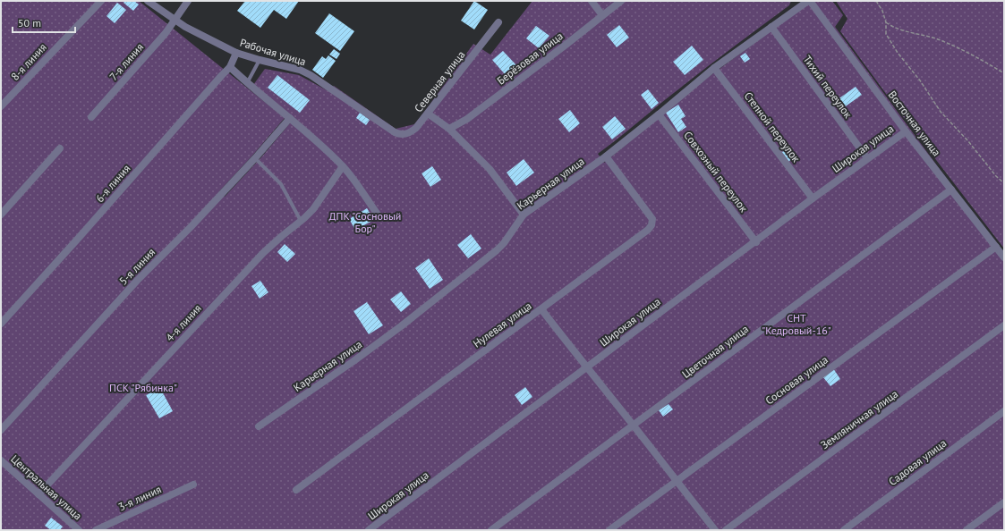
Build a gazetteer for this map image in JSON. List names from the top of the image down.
{
  "streets": {
    "street": [
      "Рабочая улица",
      "Берёзовая улица",
      "8-я линия",
      "7-я линия",
      "Северная улица",
      "Тихий переулок",
      "Восточная улица",
      "Степной переулок",
      "Широкая улица",
      "Совхозный переулок",
      "6-я линия",
      "Карьерная улица",
      "5-я линия",
      "4-я линия",
      "Нулевая улица",
      "Цветочная улица",
      "Сосновая улица",
      "Земляничная улица",
      "Садовая улица",
      "Центральная улица",
      "3-я линия"
    ]
  },
  "crossings": [
    ["Рабочая улица", "7-я линия"],
    ["Рабочая улица", "Северная улица"],
    ["Рабочая улица", "6-я линия"],
    ["Тихий переулок", "Широкая улица"],
    ["Тихий переулок", "Карьерная улица"],
    ["Восточная улица", "Широкая улица"],
    ["Восточная улица", "Карьерная улица"],
    ["Восточная улица", "Цветочная улица"],
    ["Восточная улица", "Сосновая улица"],
    ["Степной переулок", "Широкая улица"],
    ["Степной переулок", "Карьерная улица"],
    ["Широкая улица", "Совхозный переулок"],
    ["Совхозный переулок", "Карьерная улица"],
    ["Карьерная улица", "Нулевая улица"],
    ["4-я линия", "Центральная улица"]
  ],
  "parks": ["ДПК \"Сосновый Бор\"", "СНТ \"Кедровый-16\"", "ПСК \"Рябинка\""],
  "scale_bar": "50 m"
}
